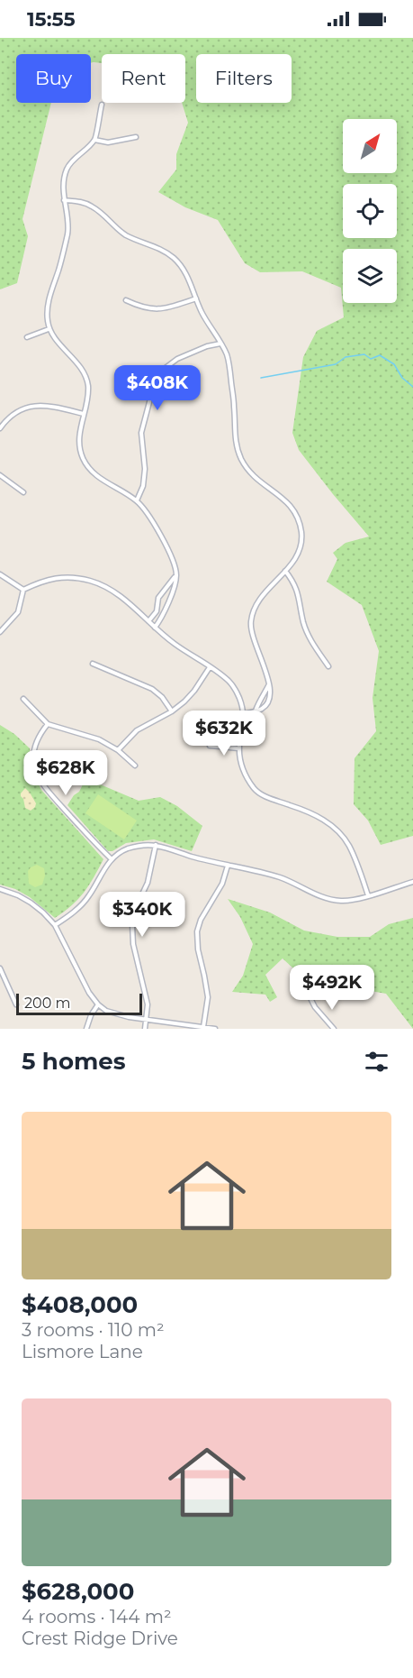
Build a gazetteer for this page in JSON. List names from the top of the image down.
{
  "scale_bar": "200 m",
  "north": "top right",
  "page": {
    "status": "15:55",
    "chip": ["Buy", "Rent", "Filters"],
    "price": [
      "$408K",
      "$632K",
      "$628K",
      "$340K",
      "$492K"
    ],
    "scale": "200 m",
    "heading": "5 homes",
    "list": [
      {
        "name": "$408,000",
        "note": "3 rooms · 110 m² · Lismore Lane"
      },
      {
        "name": "$628,000",
        "note": "4 rooms · 144 m² · Crest Ridge Drive"
      }
    ]
  }
}
